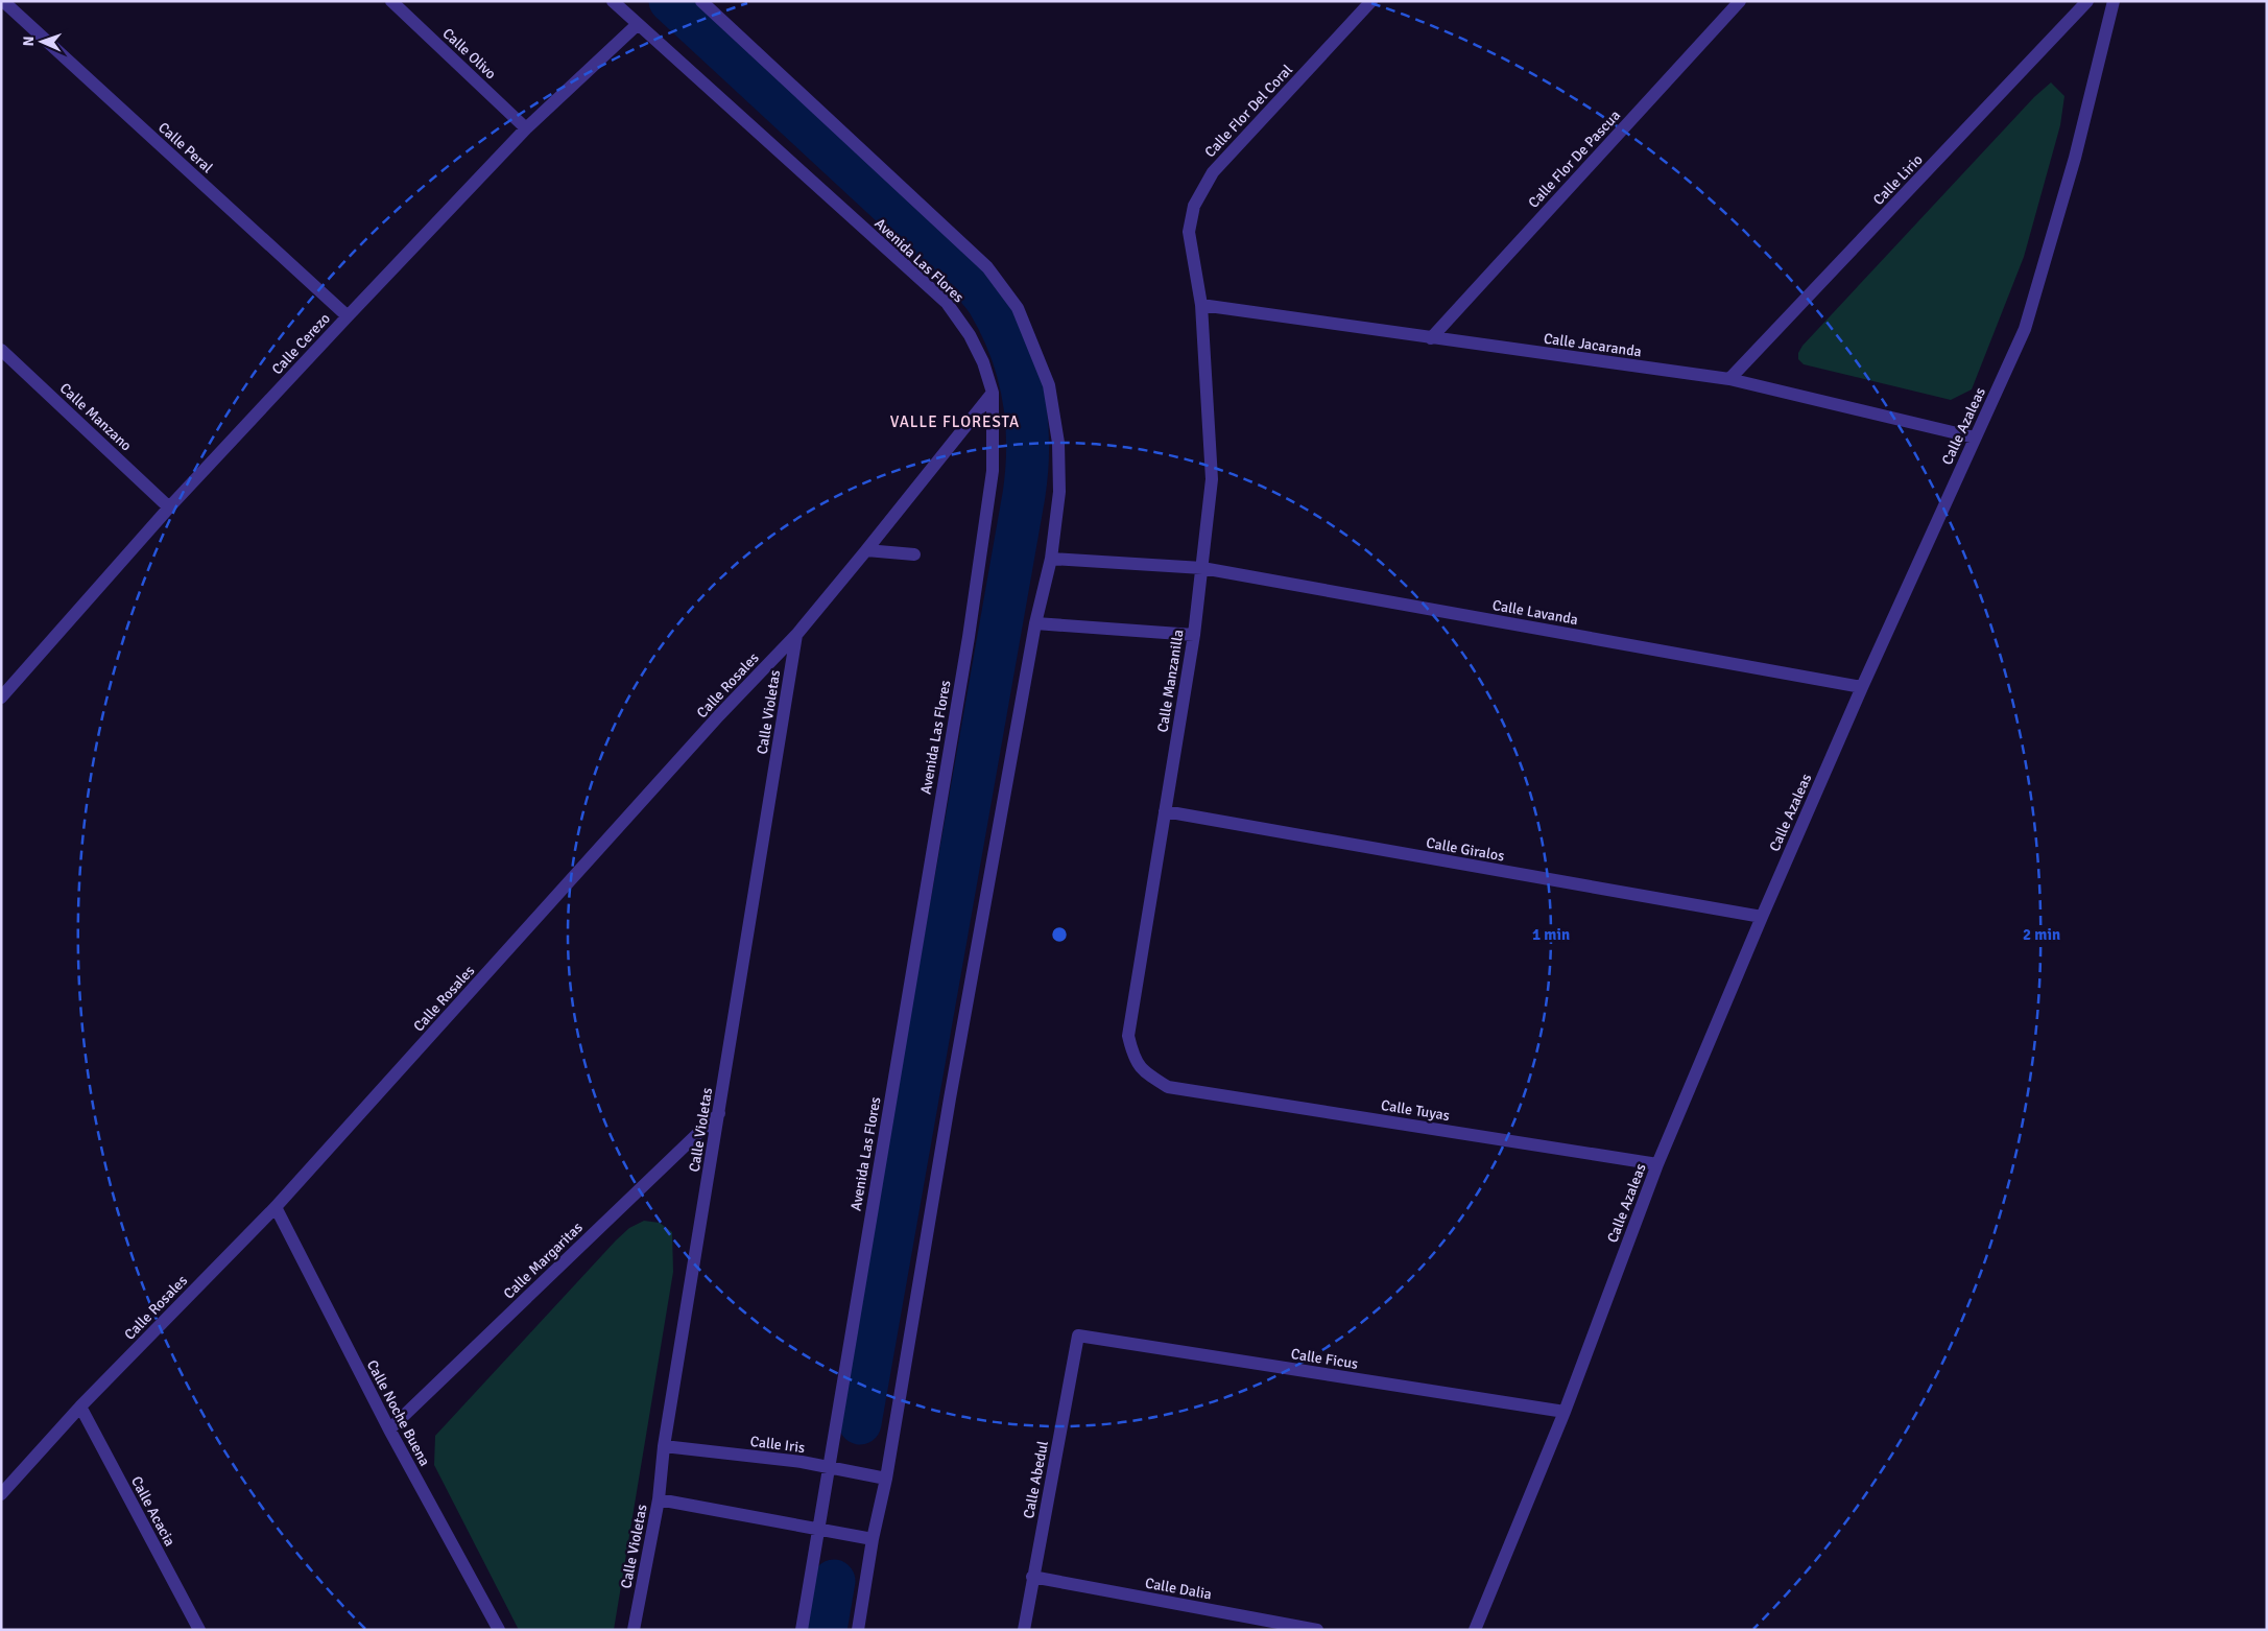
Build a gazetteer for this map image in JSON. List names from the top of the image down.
{
  "streets": {
    "street": [
      "Calle Olivo",
      "Calle Flor Del Coral",
      "Calle Peral",
      "Calle Flor De Pascua",
      "Calle Lirio",
      "Avenida Las Flores",
      "Calle Cerezo",
      "Calle Jacaranda",
      "Calle Manzano",
      "Calle Azaleas",
      "Calle Lavanda",
      "Calle Manzanilla",
      "Calle Rosales",
      "Calle Violetas",
      "Calle Giralos",
      "Calle Tuyas",
      "Calle Margaritas",
      "Calle Ficus",
      "Calle Noche Buena",
      "Calle Iris",
      "Calle Abedul",
      "Calle Acacia",
      "Calle Dalia"
    ]
  },
  "crossings": [
    ["Calle Olivo", "Calle Cerezo"],
    ["Calle Flor Del Coral", "Calle Manzanilla"],
    ["Calle Peral", "Calle Cerezo"],
    ["Calle Flor De Pascua", "Calle Jacaranda"],
    ["Calle Lirio", "Calle Jacaranda"],
    ["Avenida Las Flores", "Calle Cerezo"],
    ["Avenida Las Flores", "Calle Rosales"],
    ["Avenida Las Flores", "Calle Iris"],
    ["Calle Cerezo", "Calle Manzano"],
    ["Calle Jacaranda", "Calle Azaleas"],
    ["Calle Jacaranda", "Calle Manzanilla"],
    ["Calle Azaleas", "Calle Lavanda"],
    ["Calle Azaleas", "Calle Giralos"],
    ["Calle Azaleas", "Calle Tuyas"],
    ["Calle Azaleas", "Calle Ficus"],
    ["Calle Lavanda", "Calle Manzanilla"],
    ["Calle Manzanilla", "Calle Giralos"],
    ["Calle Manzanilla", "Calle Tuyas"],
    ["Calle Rosales", "Calle Violetas"],
    ["Calle Rosales", "Calle Noche Buena"],
    ["Calle Rosales", "Calle Acacia"],
    ["Calle Violetas", "Calle Margaritas"],
    ["Calle Violetas", "Calle Iris"],
    ["Calle Margaritas", "Calle Noche Buena"],
    ["Calle Ficus", "Calle Abedul"],
    ["Calle Abedul", "Calle Dalia"]
  ],
  "districts": ["VALLE FLORESTA"],
  "north": "left",
  "rings": ["1 min", "2 min"]
}
